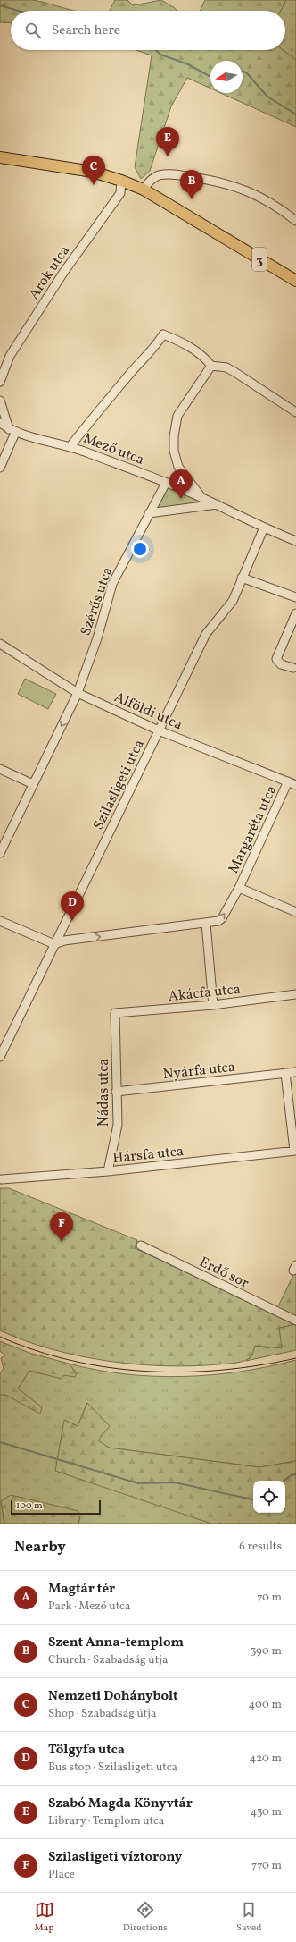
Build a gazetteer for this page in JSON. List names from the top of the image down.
{
  "streets": {
    "main road": ["3"],
    "street": [
      "Árok utca",
      "Mező utca",
      "Szérűs utca",
      "Alföldi utca",
      "Szilasligeti utca",
      "Margaréta utca",
      "Akácfa utca",
      "Nyárfa utca",
      "Nádas utca",
      "Hársfa utca",
      "Erdő sor"
    ]
  },
  "crossings": [
    ["3", "Árok utca"],
    ["Mező utca", "Szérűs utca"],
    ["Mező utca", "Szilasligeti utca"],
    ["Szérűs utca", "Alföldi utca"],
    ["Alföldi utca", "Szilasligeti utca"],
    ["Alföldi utca", "Margaréta utca"],
    ["Szilasligeti utca", "Margaréta utca"],
    ["Akácfa utca", "Nádas utca"],
    ["Nyárfa utca", "Nádas utca"],
    ["Nádas utca", "Hársfa utca"]
  ],
  "one_way": ["Margaréta utca"],
  "scale_bar": "100 m",
  "north": "left",
  "page": {
    "search": "Search here",
    "pins": [
      "E",
      "C",
      "B",
      "A",
      "D",
      "F"
    ],
    "scale": "100 m",
    "heading": ["Nearby", "6 results"],
    "list": [
      {
        "mark": "A",
        "name": "Magtár tér",
        "note": "Park · Mező utca",
        "value": "70 m"
      },
      {
        "mark": "B",
        "name": "Szent Anna-templom",
        "note": "Church · Szabadság útja",
        "value": "390 m"
      },
      {
        "mark": "C",
        "name": "Nemzeti Dohánybolt",
        "note": "Shop · Szabadság útja",
        "value": "400 m"
      },
      {
        "mark": "D",
        "name": "Tölgyfa utca",
        "note": "Bus stop · Szilasligeti utca",
        "value": "420 m"
      },
      {
        "mark": "E",
        "name": "Szabó Magda Könyvtár",
        "note": "Library · Templom utca",
        "value": "430 m"
      },
      {
        "mark": "F",
        "name": "Szilasligeti víztorony",
        "note": "Place",
        "value": "770 m"
      }
    ],
    "nav": ["Map", "Directions", "Saved"]
  }
}
